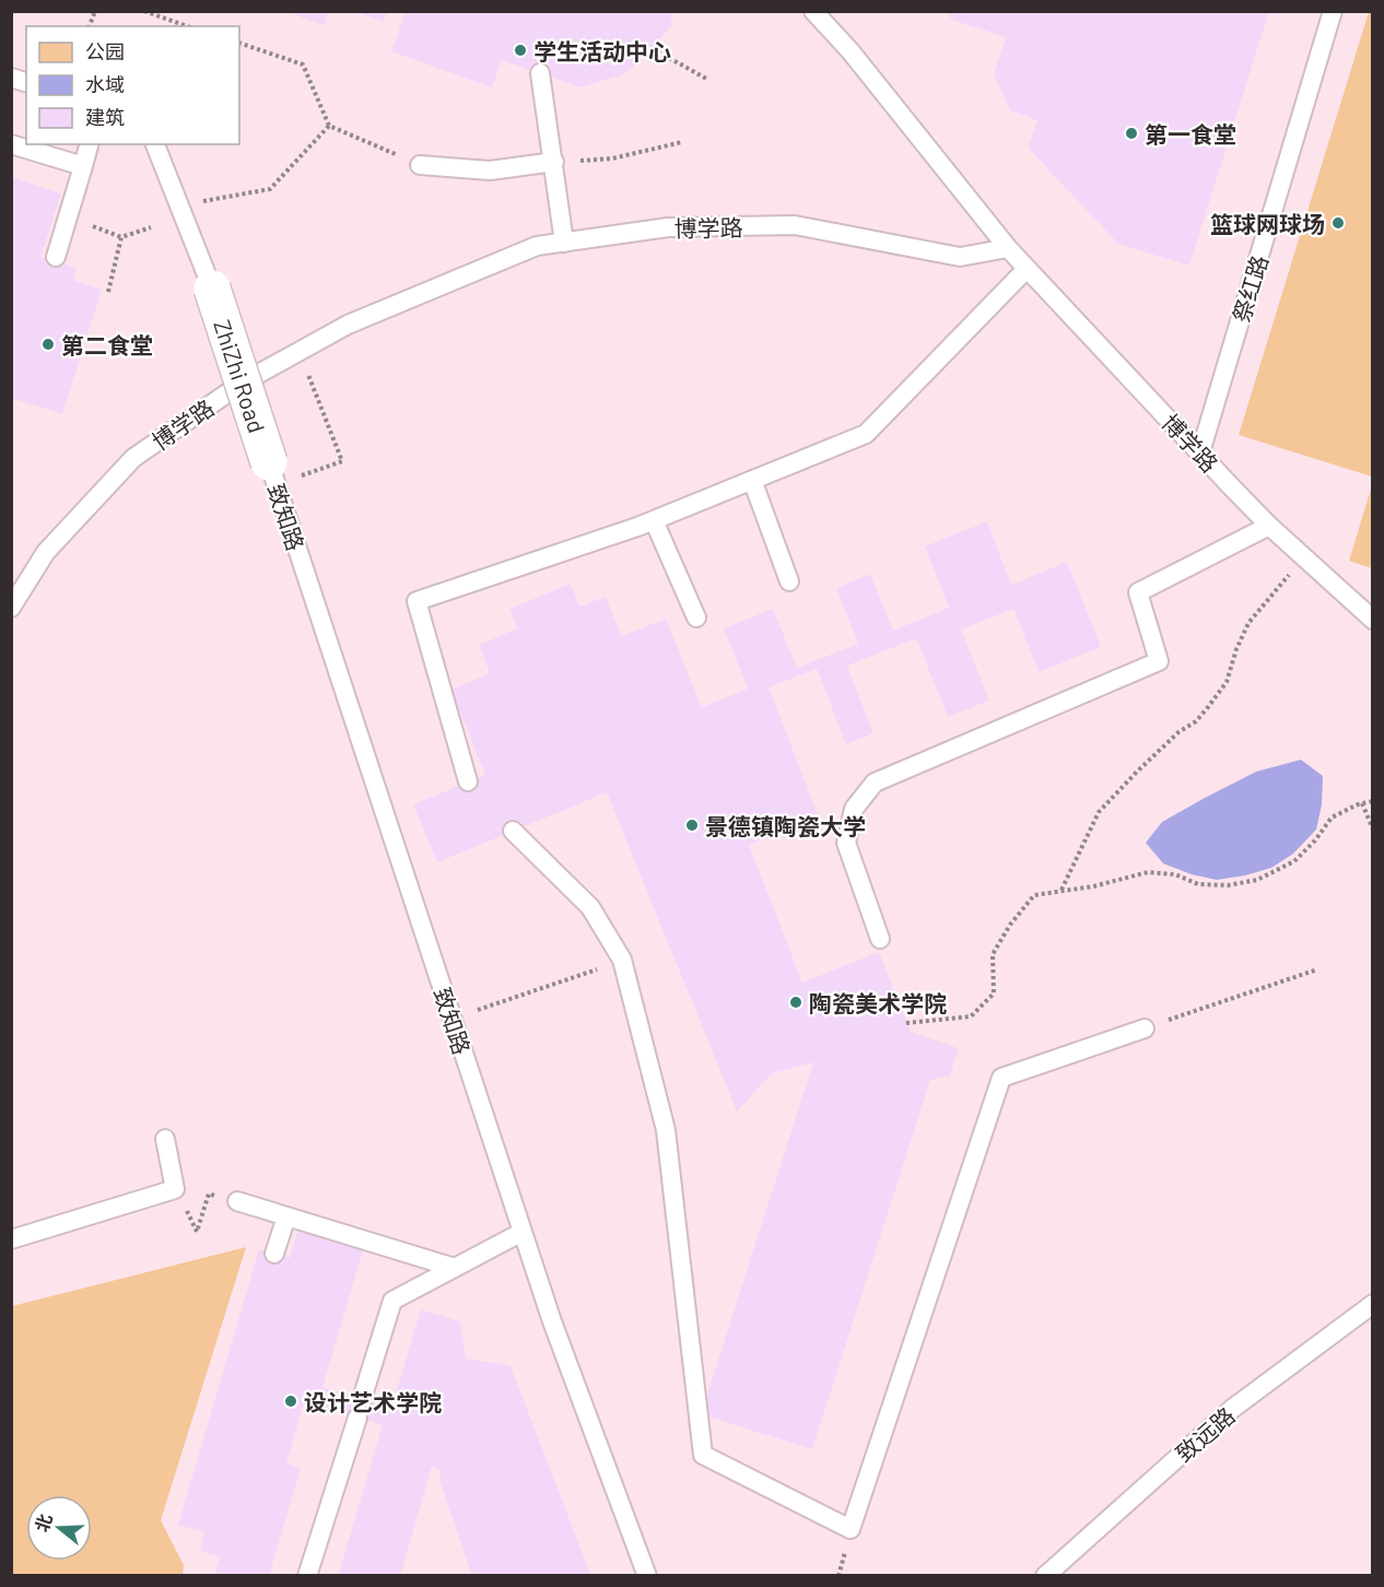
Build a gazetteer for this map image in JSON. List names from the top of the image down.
{
  "streets": {
    "street": ["ZhiZhi Road"],
    "lane": [
      "博学路",
      "祭红路",
      "致知路",
      "致远路"
    ]
  },
  "crossings": [
    ["博学路", "祭红路"],
    ["博学路", "ZhiZhi Road"],
    ["ZhiZhi Road", "致知路"]
  ],
  "places": [
    "学生活动中心",
    "第一食堂",
    "篮球网球场",
    "第二食堂",
    "景德镇陶瓷大学",
    "陶瓷美术学院",
    "设计艺术学院"
  ],
  "legend": ["公园", "水域", "建筑"],
  "north": "left"
}
